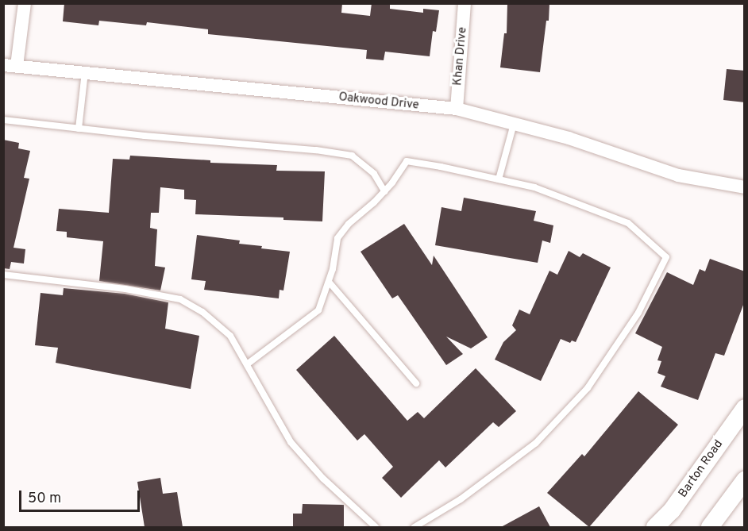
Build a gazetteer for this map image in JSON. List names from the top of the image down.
{
  "streets": {
    "main road": ["Barton Road"],
    "street": ["Khan Drive", "Oakwood Drive"]
  },
  "crossings": [
    ["Khan Drive", "Oakwood Drive"]
  ],
  "scale_bar": "50 m"
}
